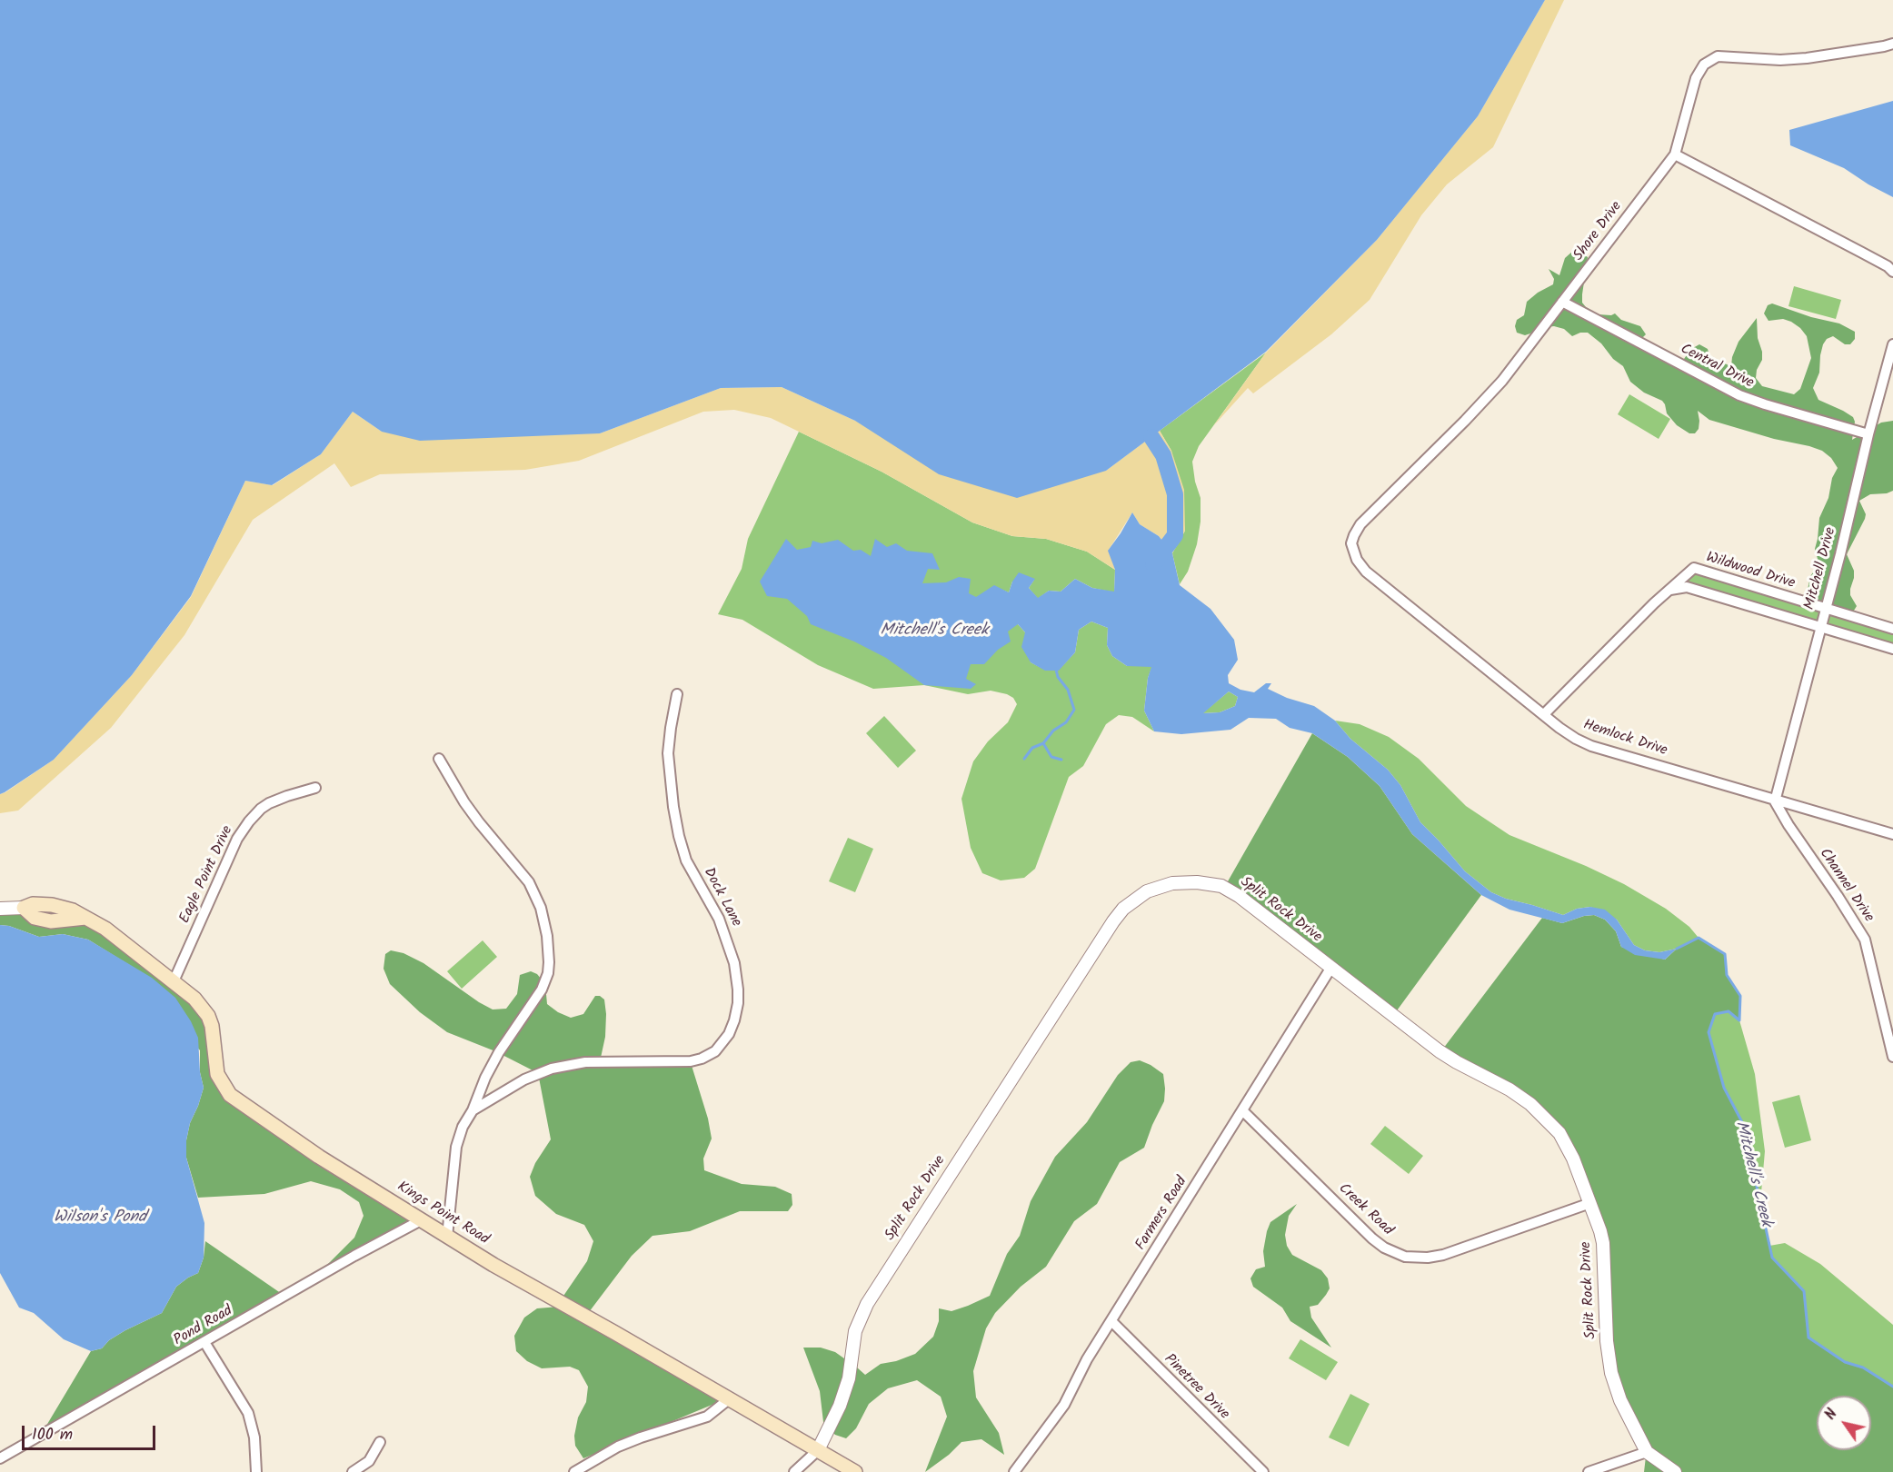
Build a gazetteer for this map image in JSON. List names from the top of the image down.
{
  "streets": {
    "main road": ["Kings Point Road"],
    "street": [
      "Shore Drive",
      "Central Drive",
      "Mitchell Drive",
      "Wildwood Drive",
      "Hemlock Drive",
      "Eagle Point Drive",
      "Channel Drive",
      "Dock Lane",
      "Split Rock Drive",
      "Creek Road",
      "Farmers Road",
      "Pond Road",
      "Pinetree Drive"
    ]
  },
  "crossings": [
    ["Shore Drive", "Central Drive"],
    ["Shore Drive", "Hemlock Drive"],
    ["Central Drive", "Mitchell Drive"],
    ["Mitchell Drive", "Wildwood Drive"],
    ["Mitchell Drive", "Hemlock Drive"],
    ["Mitchell Drive", "Channel Drive"],
    ["Wildwood Drive", "Hemlock Drive"],
    ["Hemlock Drive", "Channel Drive"],
    ["Eagle Point Drive", "Kings Point Road"],
    ["Split Rock Drive", "Creek Road"],
    ["Split Rock Drive", "Kings Point Road"],
    ["Split Rock Drive", "Farmers Road"],
    ["Creek Road", "Farmers Road"],
    ["Kings Point Road", "Pond Road"],
    ["Farmers Road", "Pinetree Drive"]
  ],
  "water": ["Mitchell's Creek", "Wilson's Pond"],
  "scale_bar": "100 m",
  "north": "top left"
}
